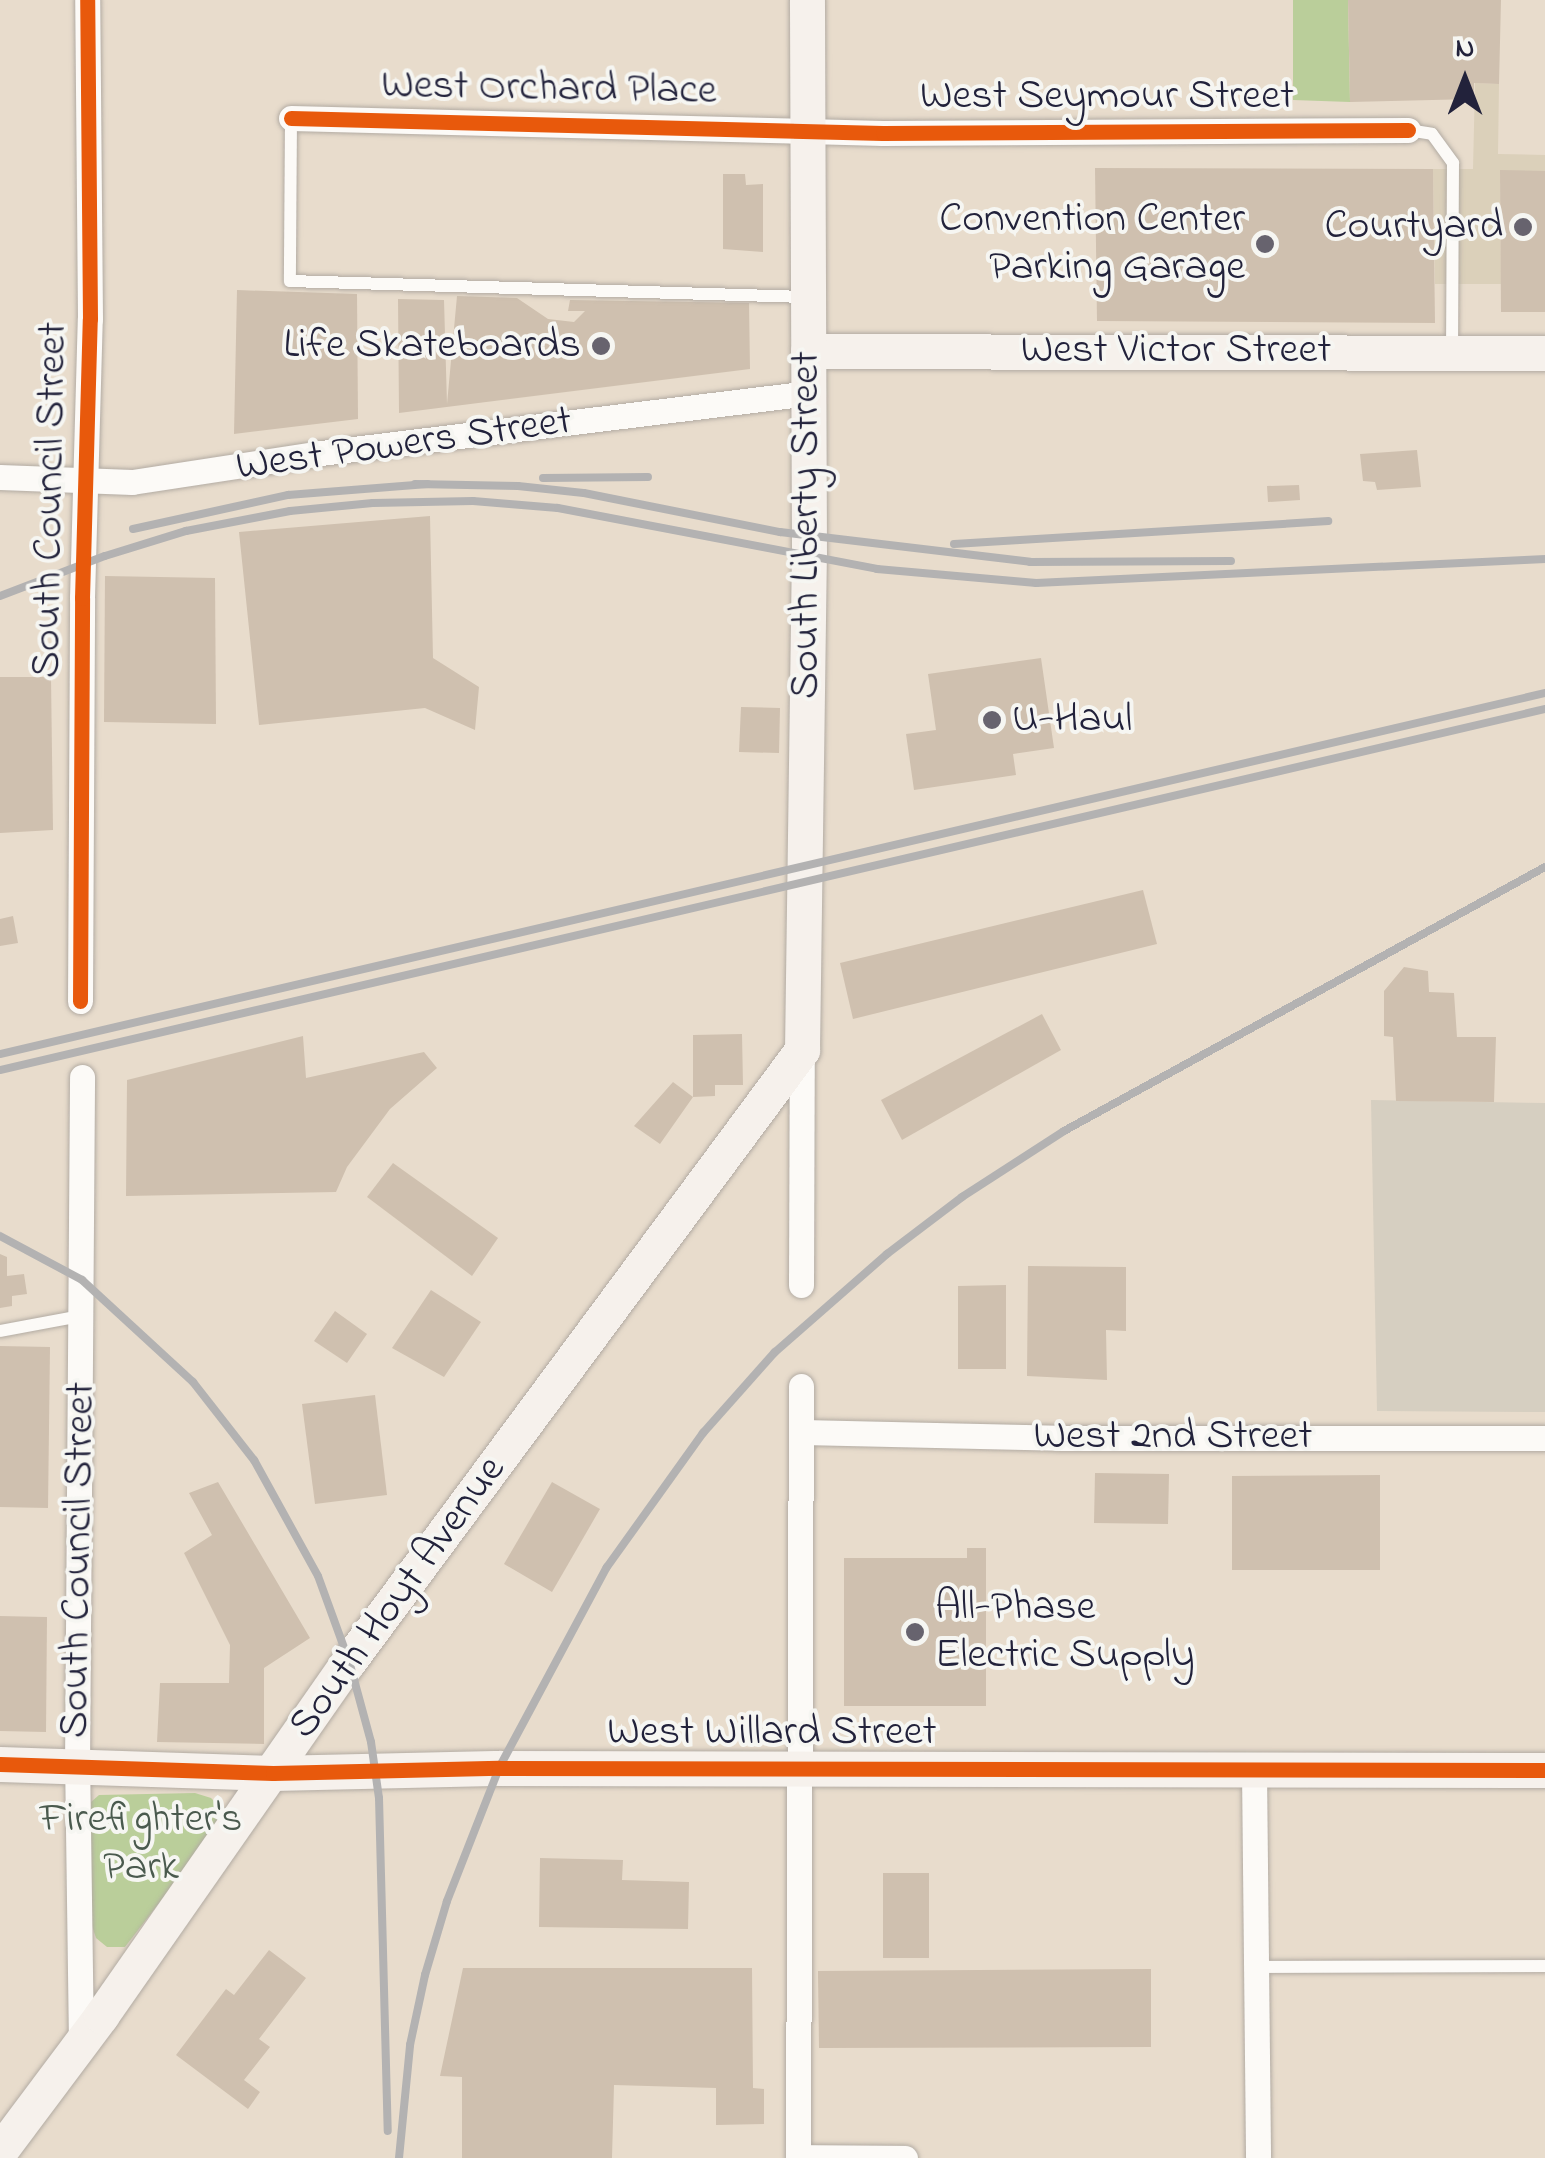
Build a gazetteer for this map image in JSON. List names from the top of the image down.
{
  "streets": {
    "main road": [
      "West Victor Street",
      "South Liberty Street",
      "South Hoyt Avenue",
      "West Willard Street"
    ],
    "street": [
      "West Orchard Place",
      "West Seymour Street",
      "West Powers Street",
      "South Council Street",
      "West 2nd Street"
    ]
  },
  "crossings": [
    ["West Orchard Place", "West Seymour Street"],
    ["West Orchard Place", "South Liberty Street"],
    ["West Seymour Street", "South Liberty Street"],
    ["West Victor Street", "South Liberty Street"],
    ["West Powers Street", "South Council Street"],
    ["West Powers Street", "South Liberty Street"],
    ["South Council Street", "South Hoyt Avenue"],
    ["South Council Street", "West Willard Street"],
    ["South Liberty Street", "South Hoyt Avenue"],
    ["South Hoyt Avenue", "West Willard Street"]
  ],
  "parks": ["Firefighter's Park"],
  "places": [
    "Courtyard",
    "Convention Center Parking Garage",
    "Life Skateboards",
    "U-Haul",
    "All-Phase Electric Supply"
  ],
  "north": "top"
}
